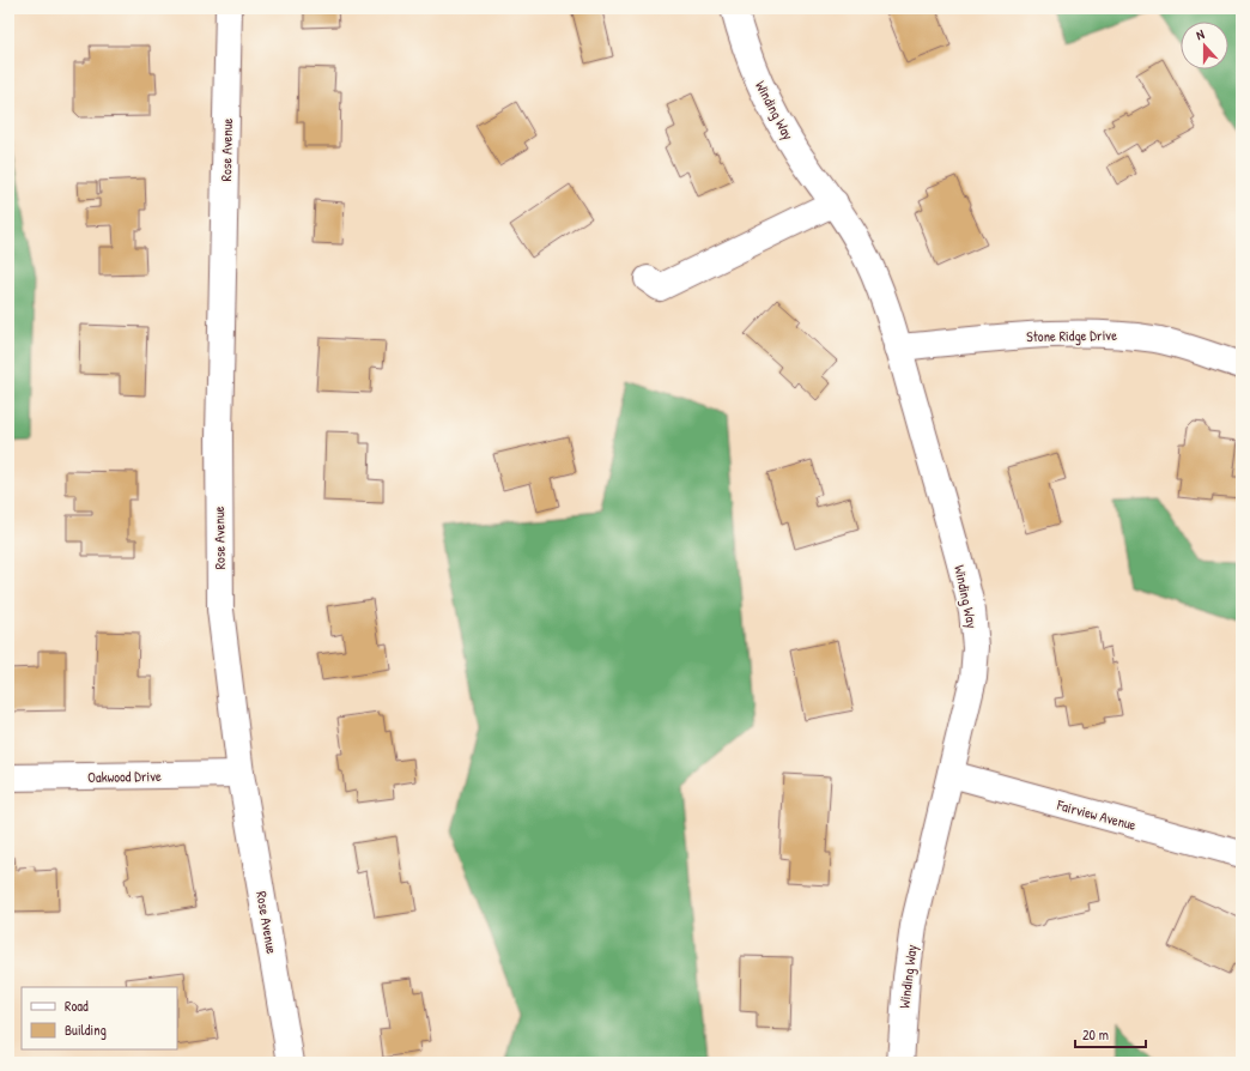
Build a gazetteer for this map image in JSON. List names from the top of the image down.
{
  "streets": {
    "street": [
      "Winding Way",
      "Rose Avenue",
      "Stone Ridge Drive",
      "Oakwood Drive",
      "Fairview Avenue"
    ]
  },
  "crossings": [
    ["Winding Way", "Stone Ridge Drive"],
    ["Winding Way", "Fairview Avenue"],
    ["Rose Avenue", "Oakwood Drive"]
  ],
  "legend": ["Road", "Building"],
  "scale_bar": "20 m",
  "north": "top"
}
